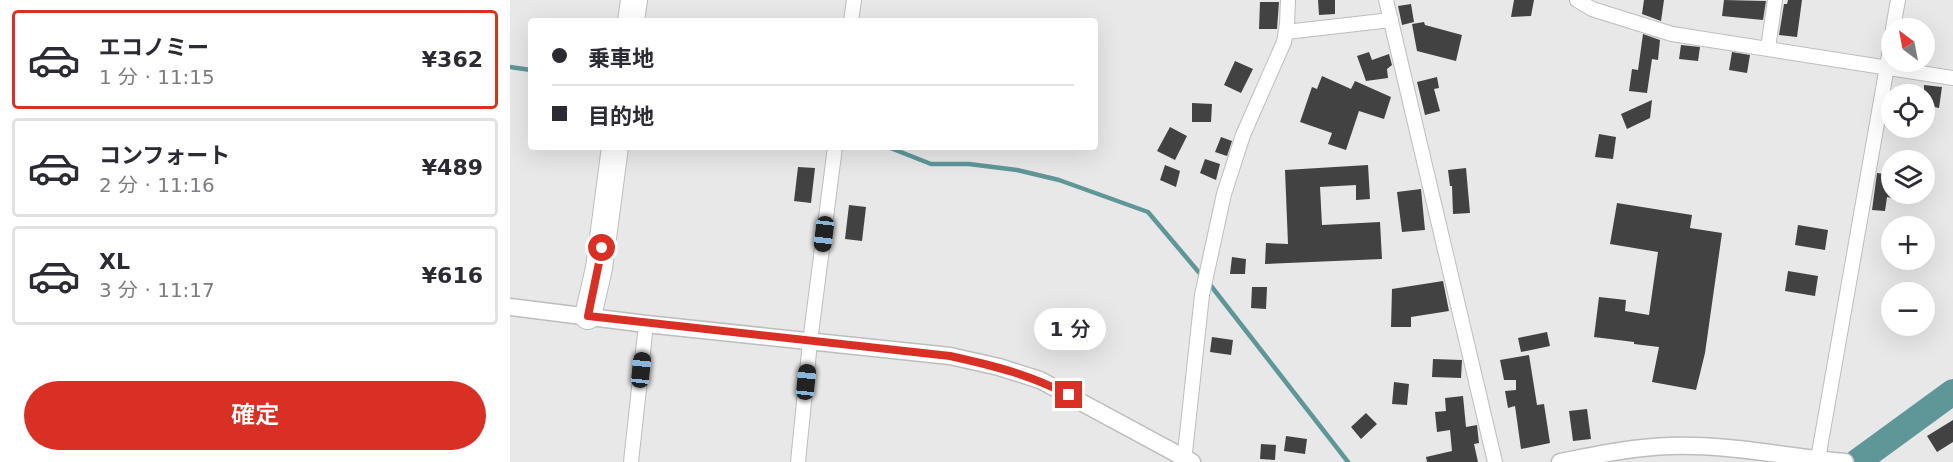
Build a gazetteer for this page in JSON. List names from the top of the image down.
{
  "north": "top left",
  "page": {
    "list": [
      {
        "name": "エコノミー",
        "note": "1 分 · 11:15",
        "value": "¥362"
      },
      {
        "name": "コンフォート",
        "note": "2 分 · 11:16",
        "value": "¥489"
      },
      {
        "name": "XL",
        "note": "3 分 · 11:17",
        "value": "¥616"
      }
    ],
    "map_buttons": ["+", "−"],
    "banner": ["乗車地", "目的地"],
    "bubble": "1 分",
    "buttons": "確定"
  }
}
